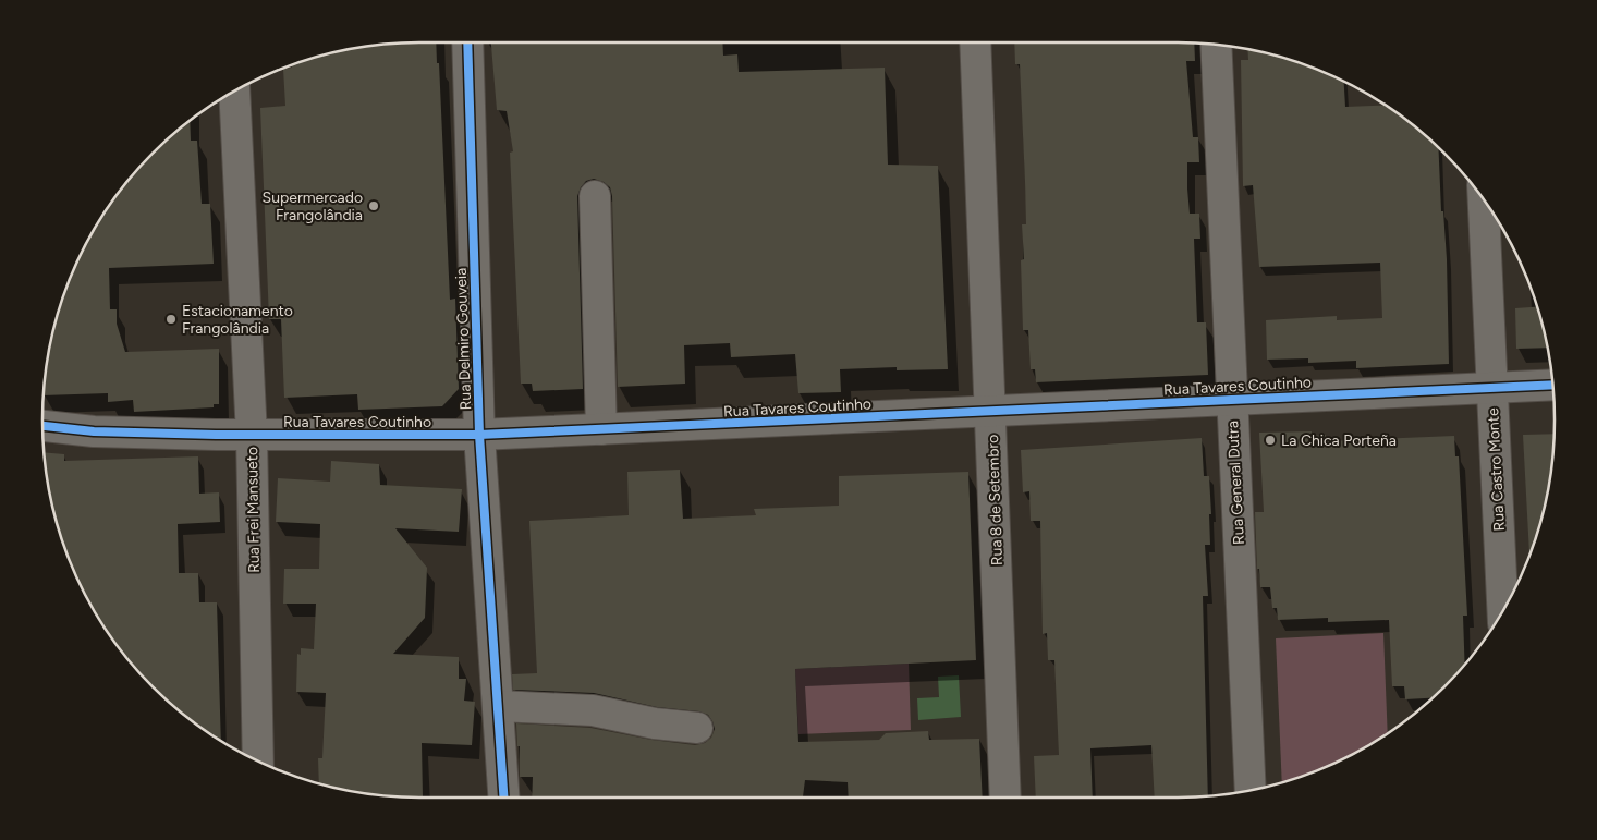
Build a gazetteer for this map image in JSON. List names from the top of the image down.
{
  "streets": {
    "street": [
      "Rua Delmiro Gouveia",
      "Rua Tavares Coutinho",
      "Rua Castro Monte",
      "Rua General Dutra",
      "Rua 8 de Setembro",
      "Rua Frei Mansueto"
    ]
  },
  "crossings": [
    ["Rua Delmiro Gouveia", "Rua Tavares Coutinho"],
    ["Rua Tavares Coutinho", "Rua Castro Monte"],
    ["Rua Tavares Coutinho", "Rua General Dutra"],
    ["Rua Tavares Coutinho", "Rua 8 de Setembro"],
    ["Rua Tavares Coutinho", "Rua Frei Mansueto"]
  ],
  "places": ["Supermercado Frangolândia", "Estacionamento Frangolândia", "La Chica Porteña"]
}
